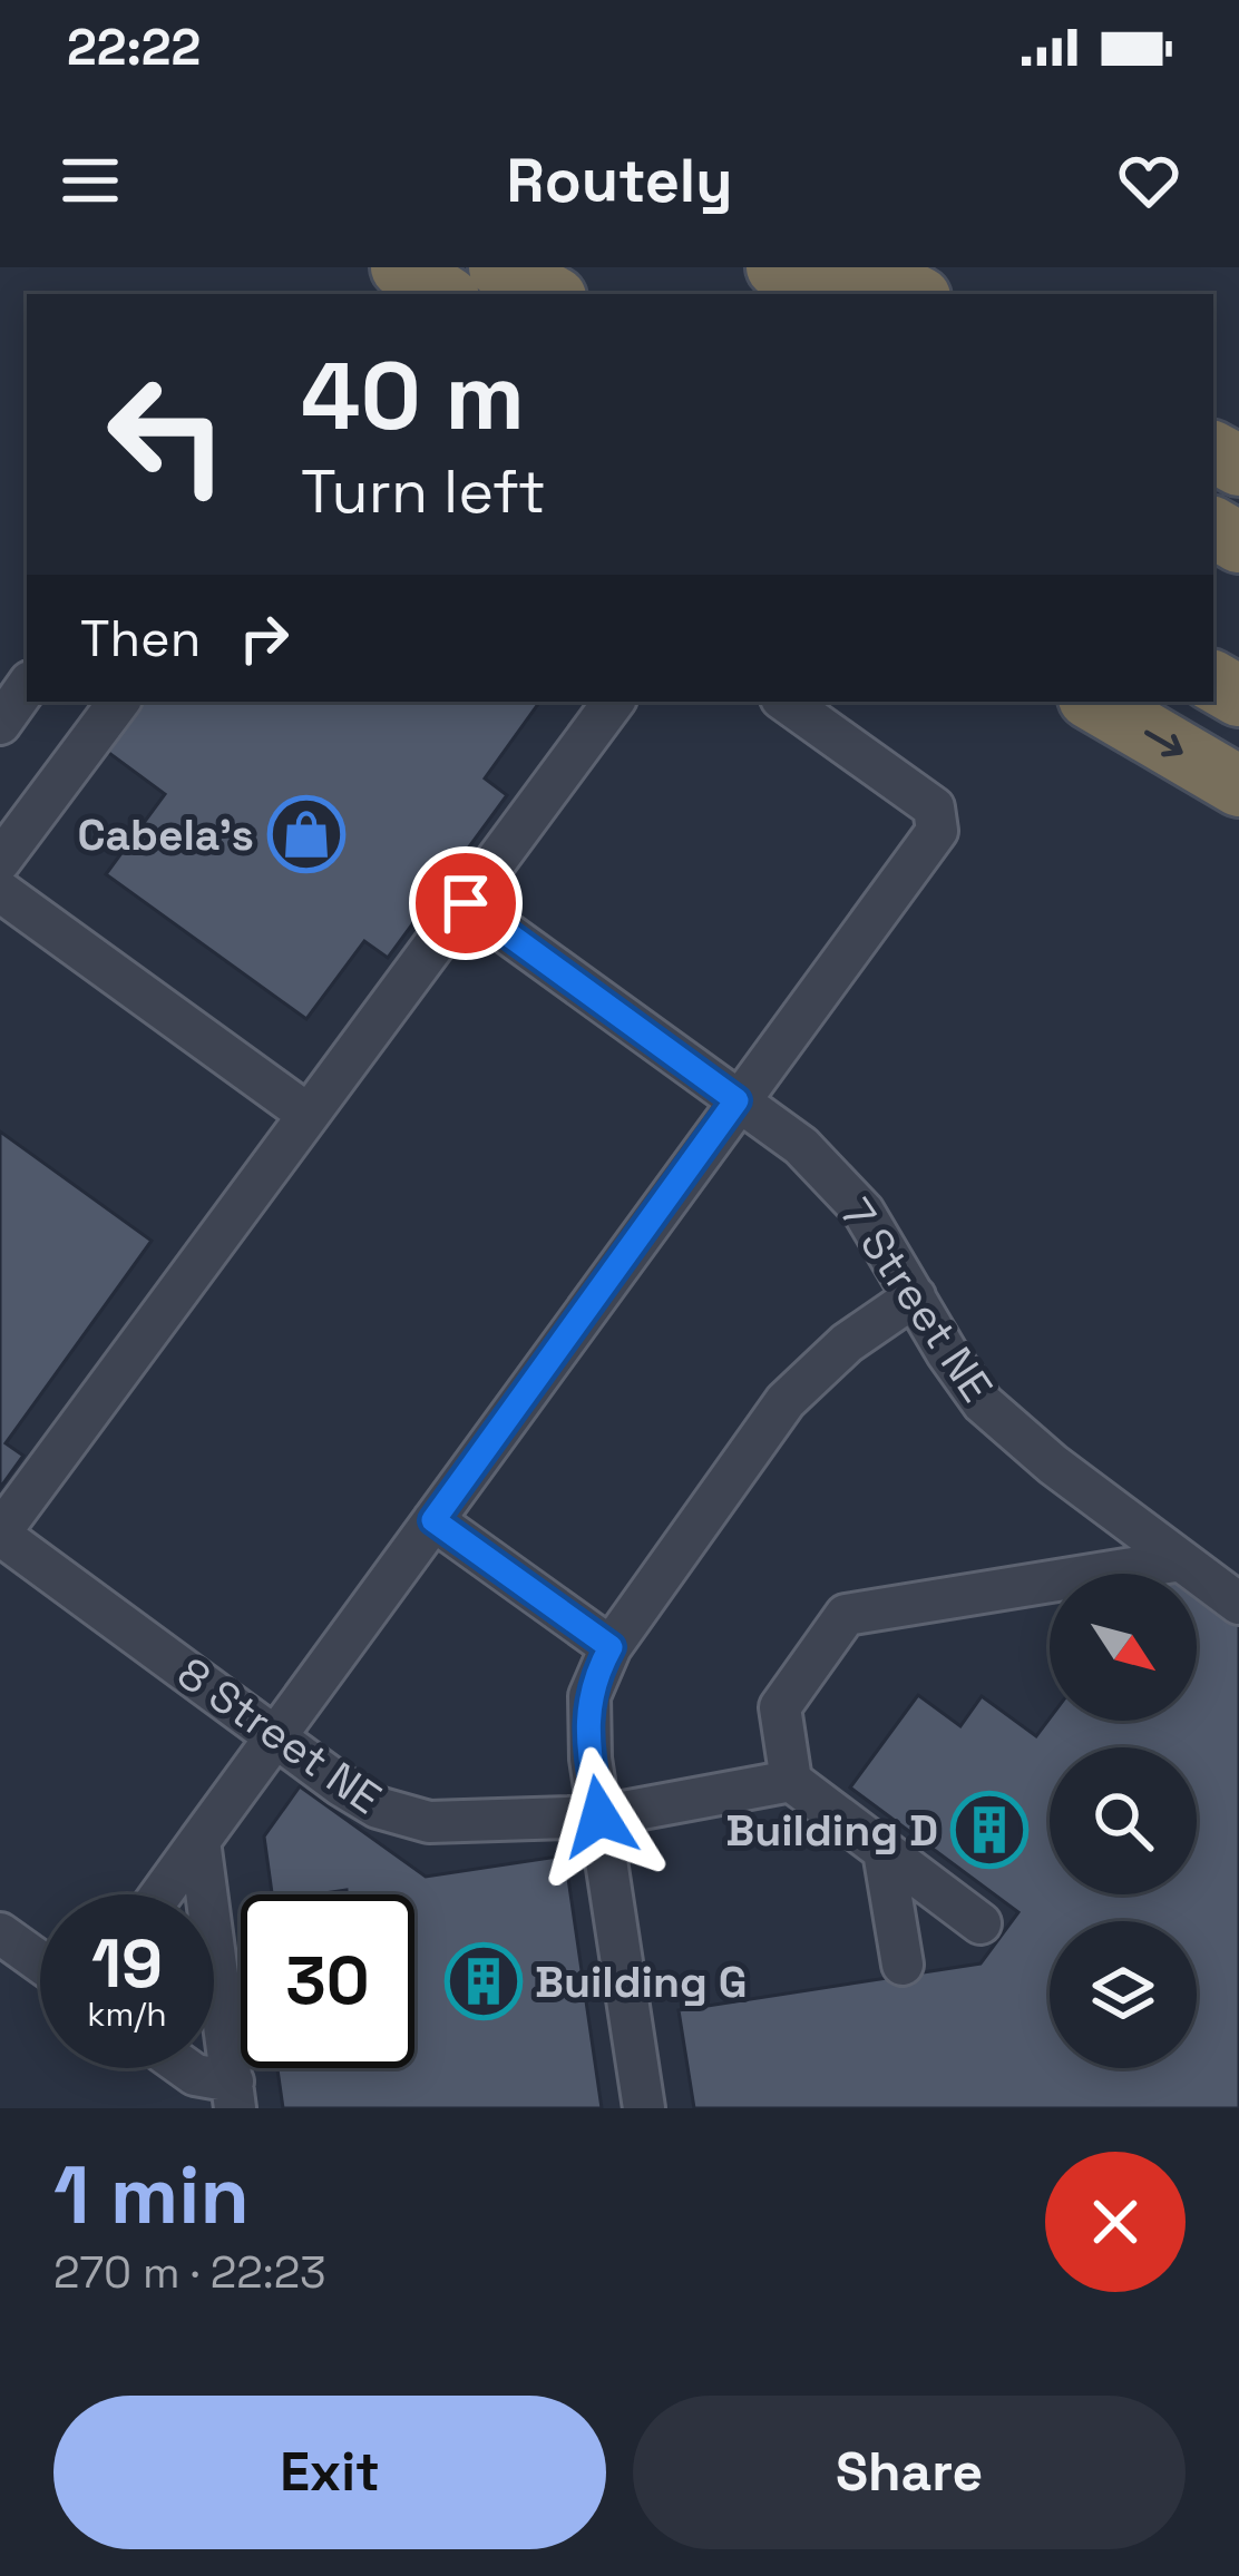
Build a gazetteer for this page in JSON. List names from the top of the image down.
{
  "streets": {
    "street": ["7 Street NE", "8 Street NE"]
  },
  "places": {
    "shop": ["Cabela's"],
    "building": ["Building D", "Building G"]
  },
  "north": "bottom right",
  "page": {
    "status": "22:22",
    "header": "Routely",
    "turn": ["40 m", "Turn left"],
    "then": "Then",
    "speed": "19 km/h",
    "limit": "30",
    "heading": ["1 min", "270 m · 22:23"],
    "buttons": ["Exit", "Share"]
  }
}
